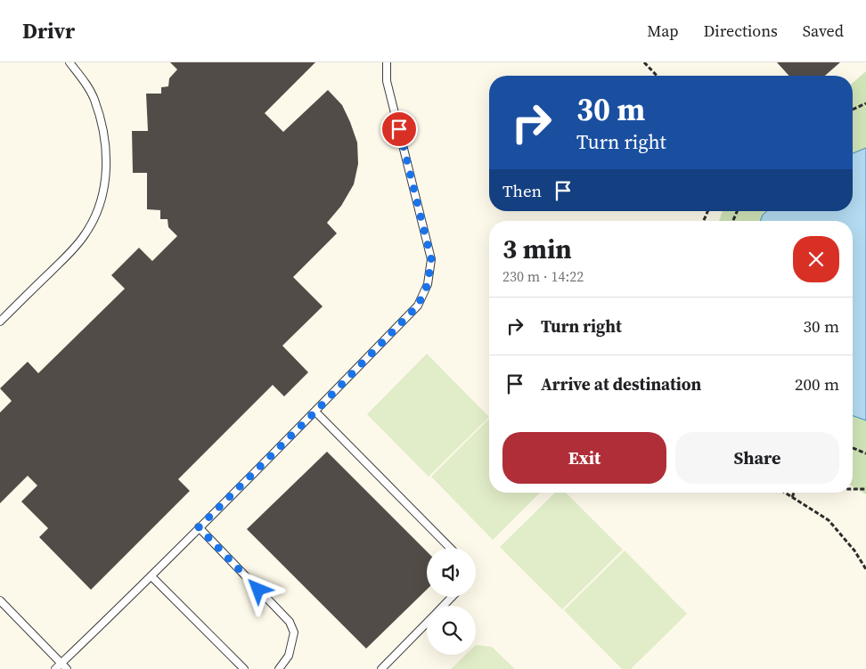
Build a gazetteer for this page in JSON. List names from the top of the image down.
{
  "page": {
    "header": "Drivr",
    "nav": ["Map", "Directions", "Saved"],
    "turn": ["30 m", "Turn right"],
    "then": "Then",
    "heading": ["3 min", "230 m · 14:22"],
    "list": [
      {
        "name": "Turn right",
        "value": "30 m"
      },
      {
        "name": "Arrive at destination",
        "value": "200 m"
      }
    ],
    "buttons": ["Exit", "Share"]
  }
}
